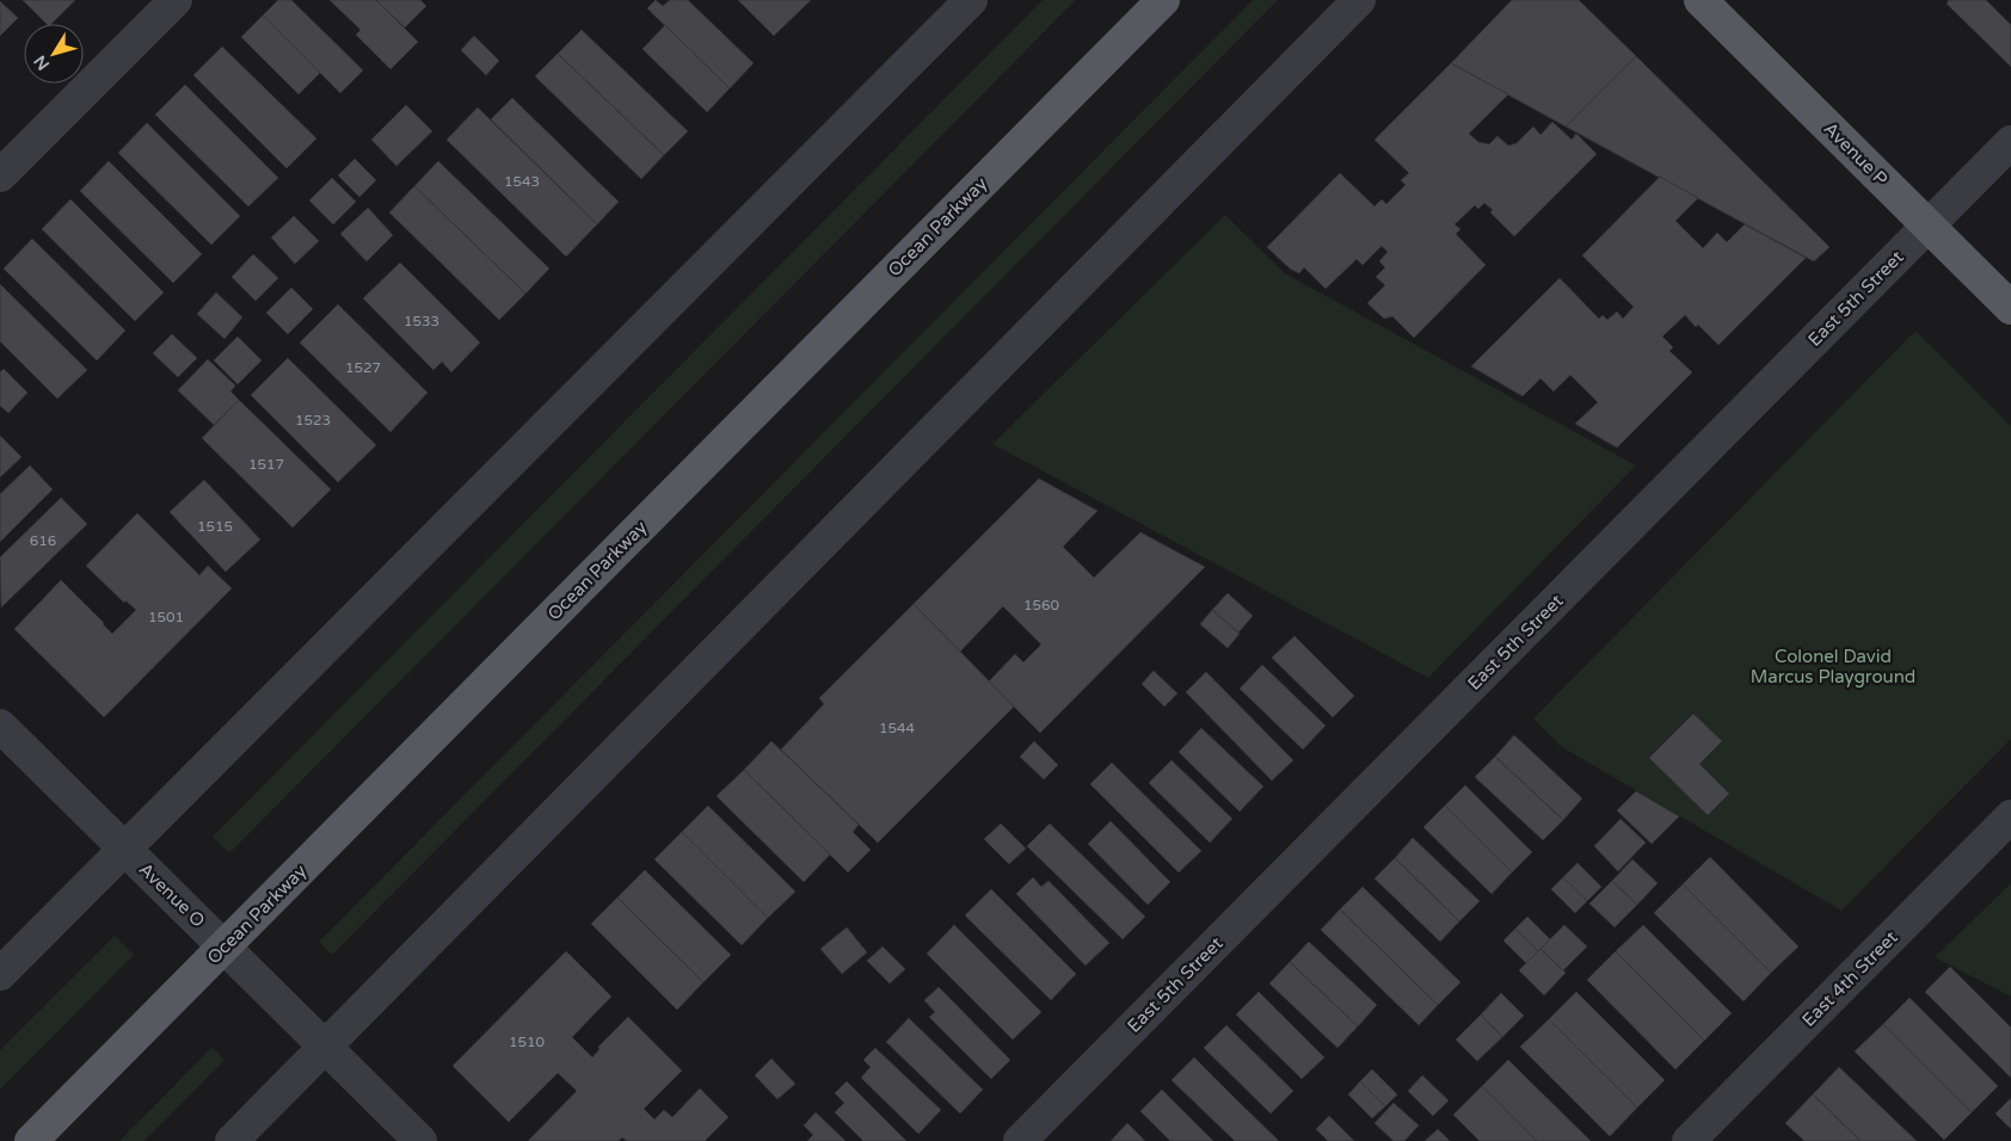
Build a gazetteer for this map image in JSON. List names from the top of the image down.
{
  "streets": {
    "main road": ["Avenue P", "Ocean Parkway"],
    "street": ["East 5th Street", "Avenue O", "East 4th Street"]
  },
  "crossings": [
    ["Avenue P", "East 5th Street"],
    ["Ocean Parkway", "Avenue O"]
  ],
  "parks": ["Colonel David Marcus Playground"],
  "house_numbers": [
    "1543",
    "1533",
    "1527",
    "1523",
    "1517",
    "1515",
    "616",
    "1560",
    "1501",
    "1544",
    "1510"
  ],
  "north": "bottom left"
}
